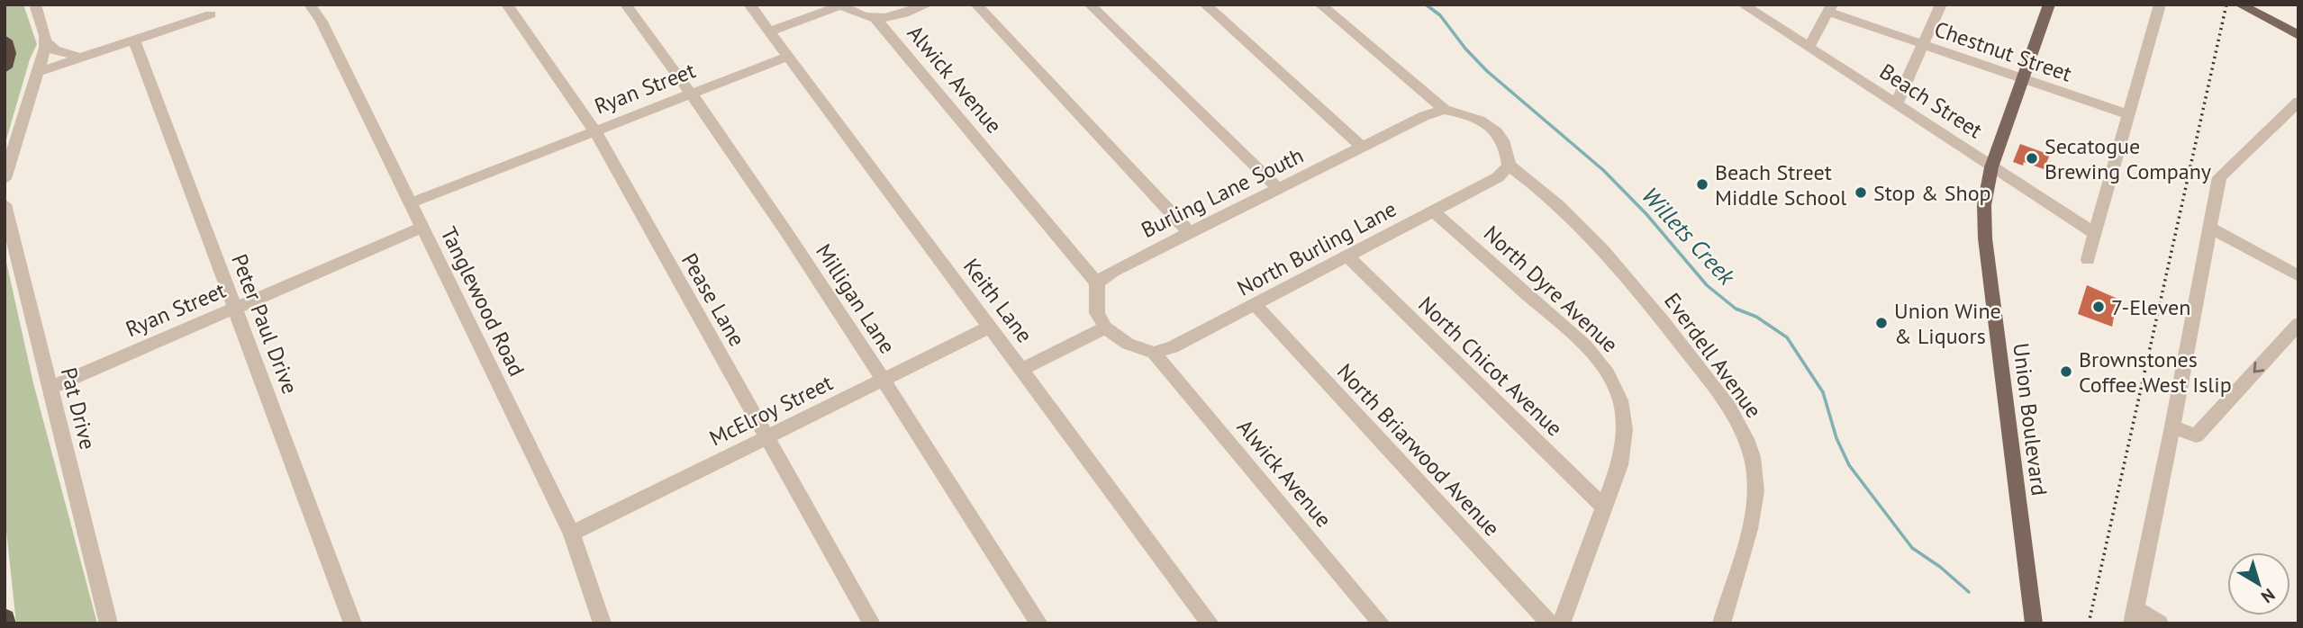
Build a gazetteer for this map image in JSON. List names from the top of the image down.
{
  "streets": {
    "main road": ["Union Boulevard"],
    "street": [
      "Chestnut Street",
      "Alwick Avenue",
      "Ryan Street",
      "Beach Street",
      "Burling Lane South",
      "North Burling Lane",
      "North Dyre Avenue",
      "Milligan Lane",
      "Pease Lane",
      "Keith Lane",
      "Tanglewood Road",
      "Peter Paul Drive",
      "Everdell Avenue",
      "North Chicot Avenue",
      "Pat Drive",
      "McElroy Street",
      "North Briarwood Avenue"
    ]
  },
  "crossings": [
    ["Chestnut Street", "Union Boulevard"],
    ["Alwick Avenue", "Burling Lane South"],
    ["Alwick Avenue", "North Burling Lane"],
    ["Ryan Street", "Milligan Lane"],
    ["Ryan Street", "Pease Lane"],
    ["Ryan Street", "Keith Lane"],
    ["Ryan Street", "Tanglewood Road"],
    ["Ryan Street", "Peter Paul Drive"],
    ["Ryan Street", "Pat Drive"],
    ["Beach Street", "Union Boulevard"],
    ["North Burling Lane", "North Dyre Avenue"],
    ["North Burling Lane", "Everdell Avenue"],
    ["North Burling Lane", "North Chicot Avenue"],
    ["North Burling Lane", "North Briarwood Avenue"],
    ["North Dyre Avenue", "North Chicot Avenue"],
    ["Milligan Lane", "McElroy Street"],
    ["Pease Lane", "McElroy Street"],
    ["Keith Lane", "McElroy Street"],
    ["Tanglewood Road", "McElroy Street"]
  ],
  "water": ["Willets Creek"],
  "places": [
    "Secatogue Brewing Company",
    "Beach Street Middle School",
    "Stop & Shop",
    "7-Eleven",
    "Union Wine & Liquors",
    "Brownstones Coffee West Islip"
  ],
  "north": "bottom right"
}
